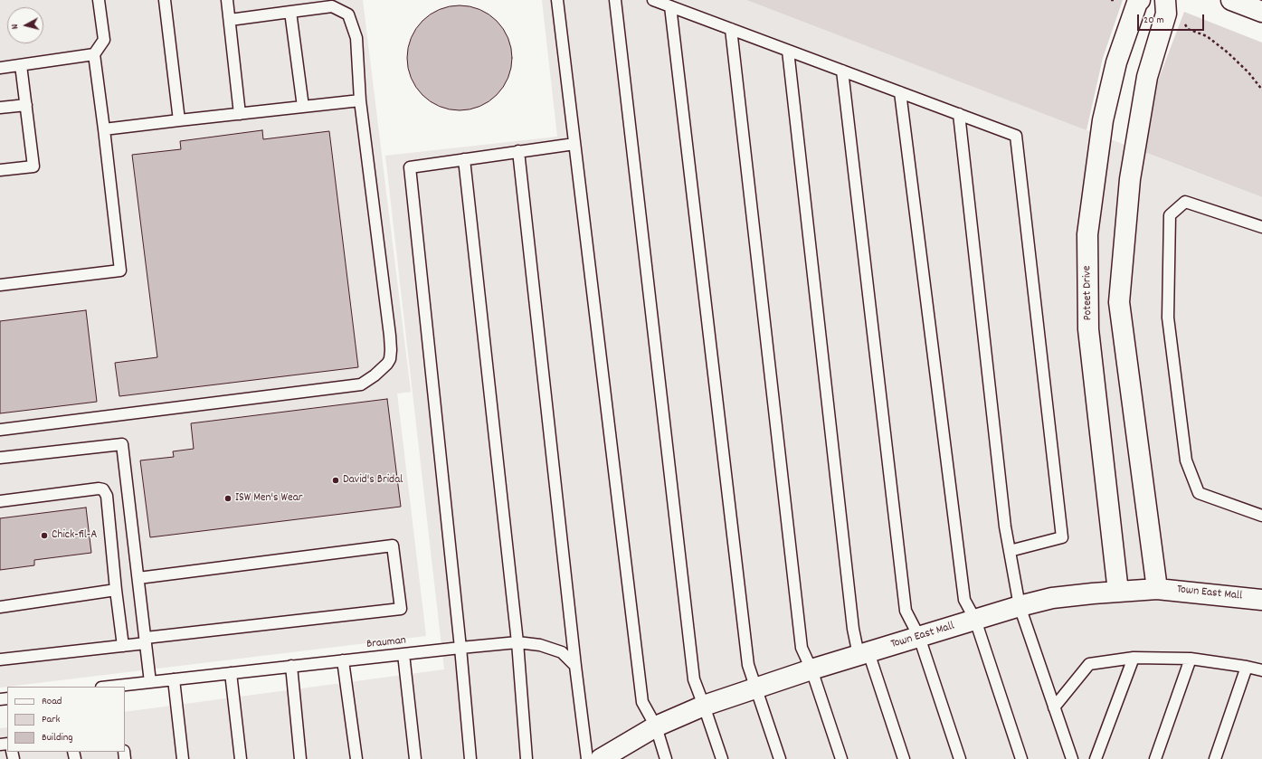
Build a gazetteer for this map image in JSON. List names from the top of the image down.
{
  "streets": {
    "street": ["Poteet Drive", "Town East Mall"],
    "lane": ["Brauman"]
  },
  "crossings": [
    ["Poteet Drive", "Town East Mall"]
  ],
  "places": ["David's Bridal", "ISW Men's Wear", "Chick-fil-A"],
  "legend": ["Road", "Park", "Building"],
  "scale_bar": "20 m",
  "north": "left"
}
